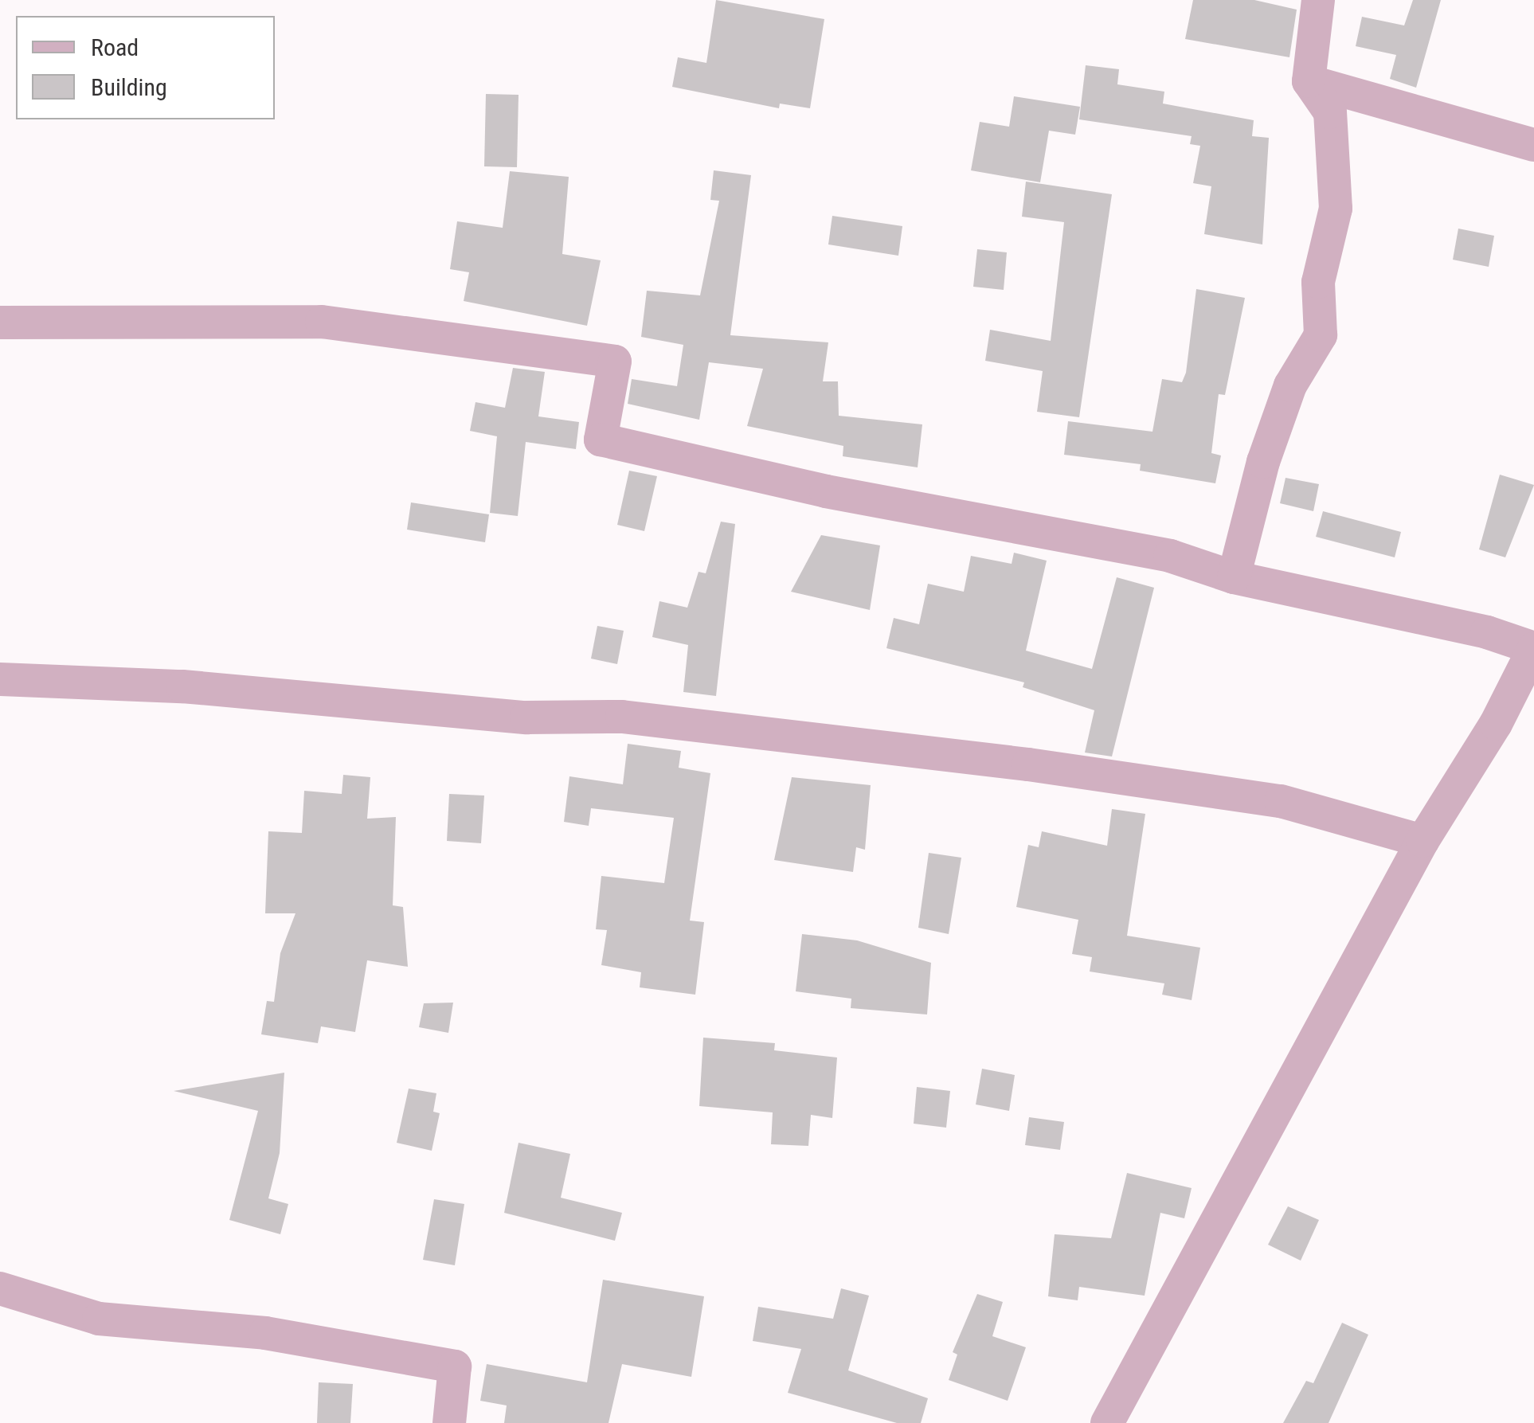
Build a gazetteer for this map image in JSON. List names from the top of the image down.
{
  "legend": ["Road", "Building"]
}
